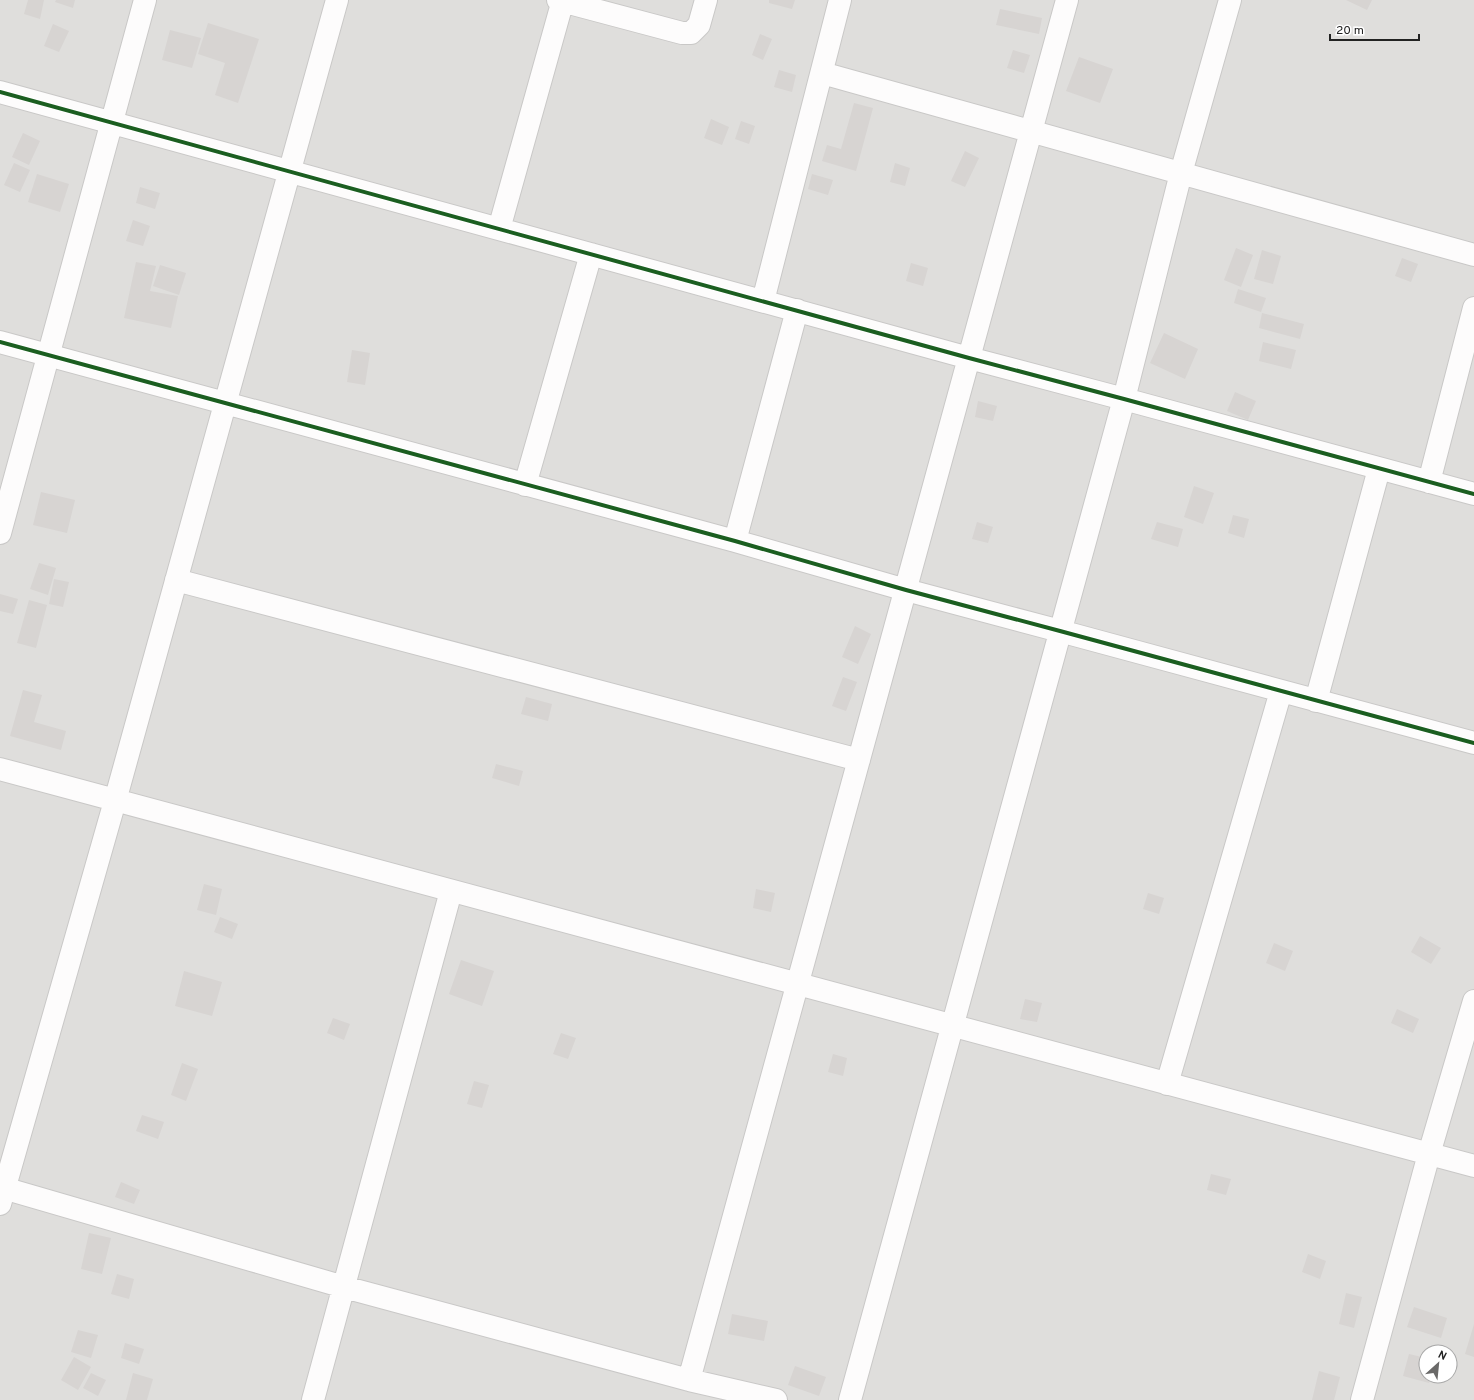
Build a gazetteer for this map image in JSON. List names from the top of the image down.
{
  "scale_bar": "20 m",
  "north": "top right"
}
